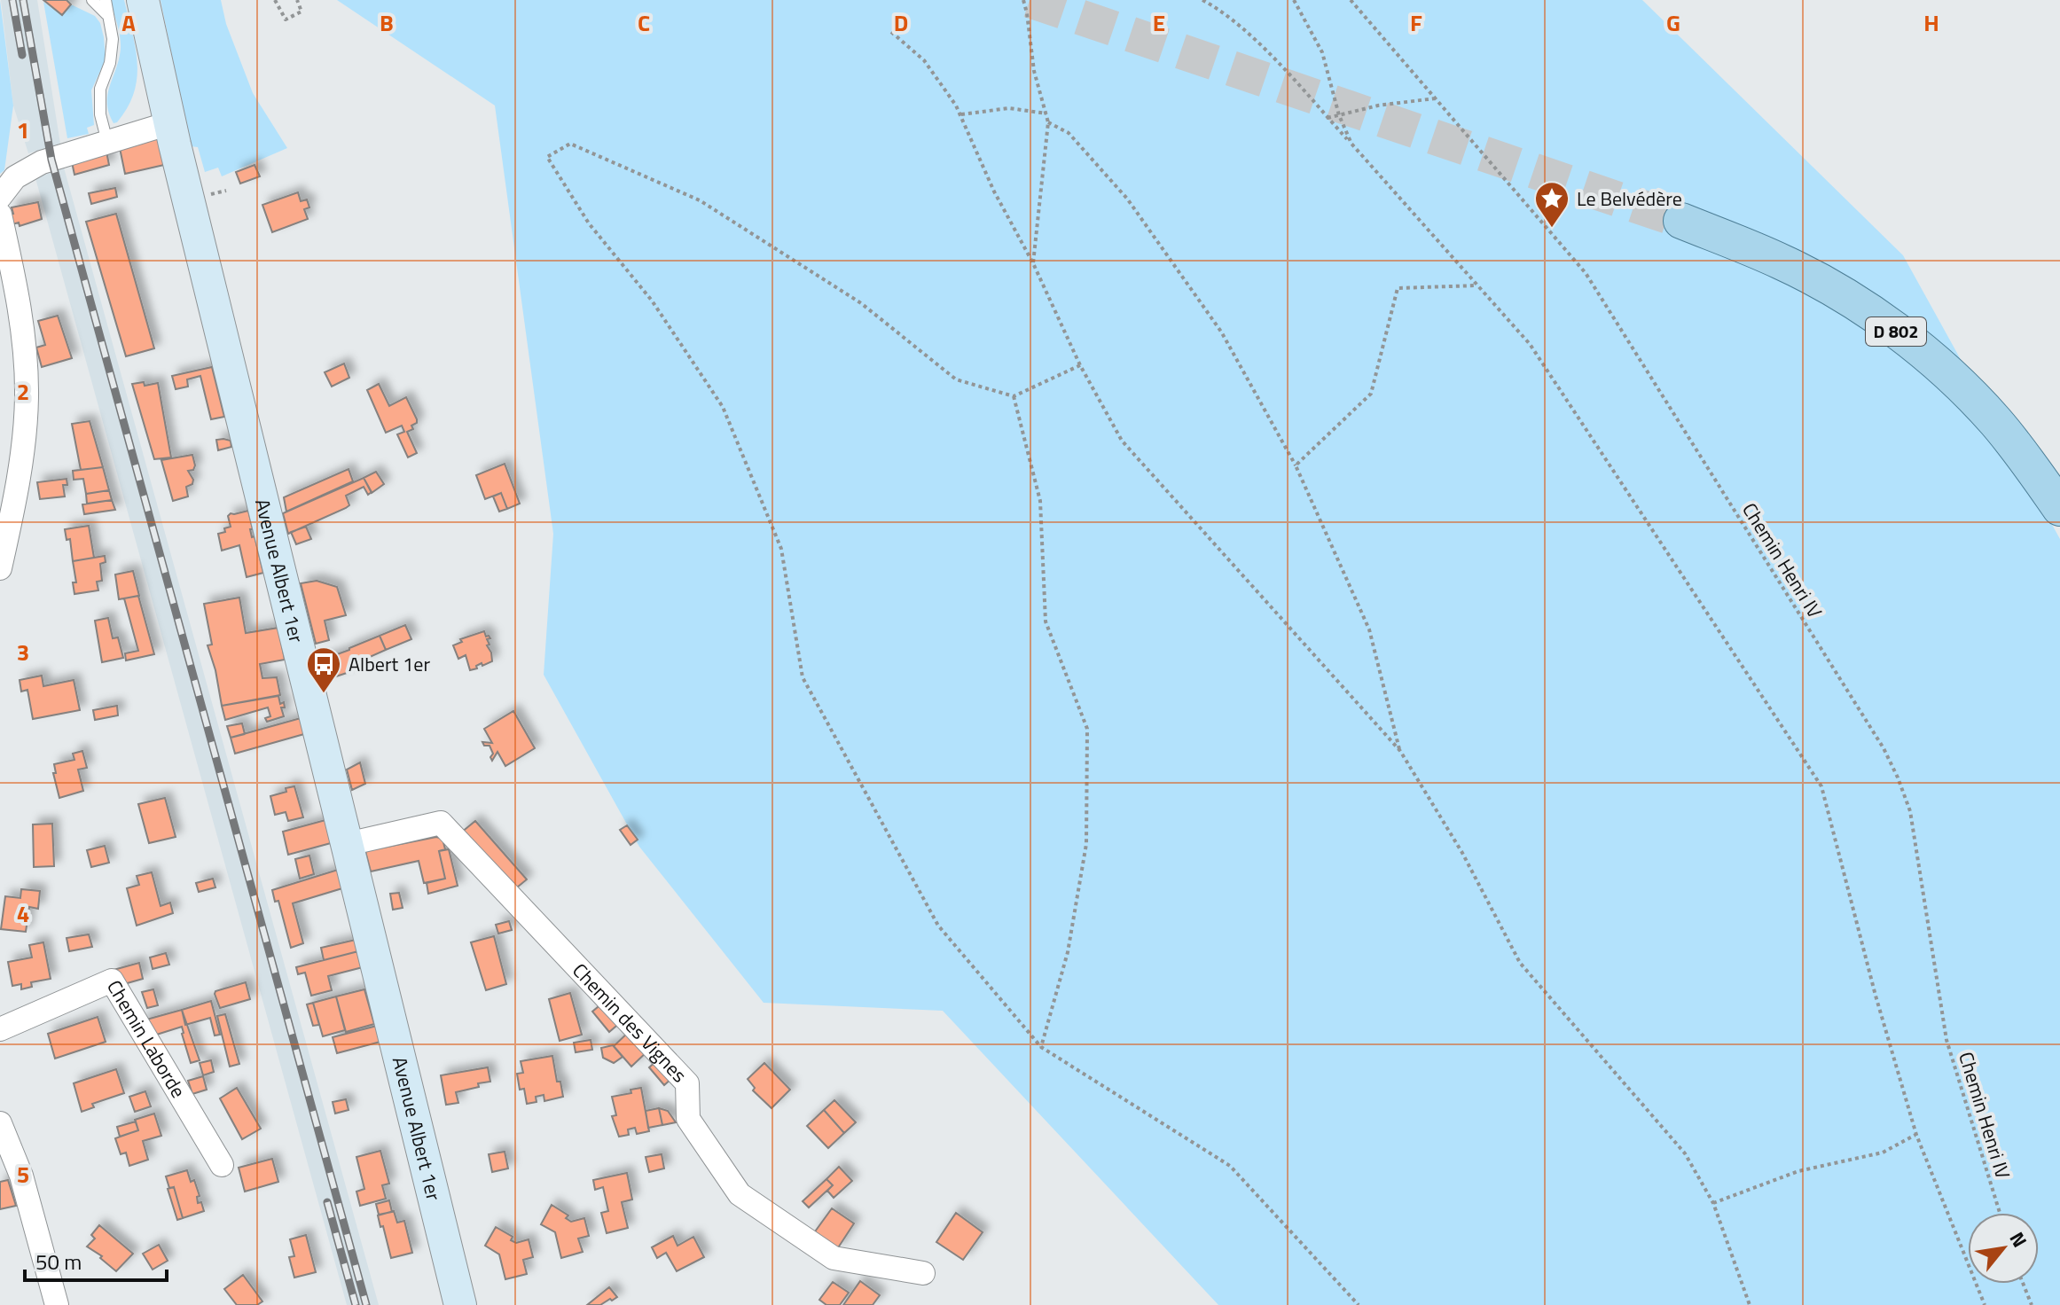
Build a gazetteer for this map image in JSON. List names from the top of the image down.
{
  "streets": {
    "main road": ["D 802", "Avenue Albert 1er"],
    "street": ["Chemin des Vignes", "Chemin Laborde"],
    "path": ["Chemin Henri IV"]
  },
  "crossings": [
    ["Avenue Albert 1er", "Chemin des Vignes"]
  ],
  "places": {
    "place": ["Le Belvédère"],
    "bus stop": ["Albert 1er"]
  },
  "scale_bar": "50 m",
  "north": "top right",
  "grid": {
    "columns": [
      "A",
      "B",
      "C",
      "D",
      "E",
      "F",
      "G",
      "H"
    ],
    "rows": [
      "1",
      "2",
      "3",
      "4",
      "5"
    ]
  }
}
